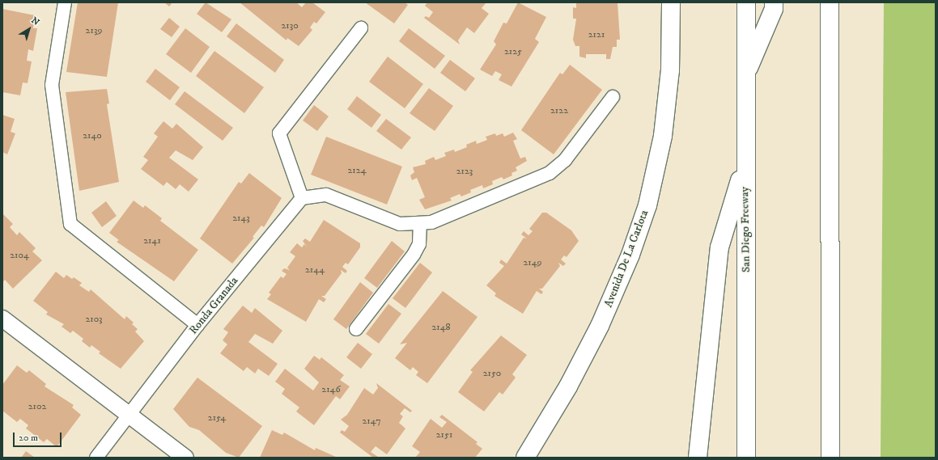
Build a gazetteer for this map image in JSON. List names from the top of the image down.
{
  "streets": {
    "main road": ["San Diego Freeway", "Avenida De La Carlota"],
    "street": ["Ronda Granada"]
  },
  "house_numbers": [
    "2130",
    "2139",
    "2121",
    "2125",
    "2122",
    "2140",
    "2124",
    "2123",
    "2143",
    "2141",
    "2104",
    "2149",
    "2144",
    "2103",
    "2148",
    "2150",
    "2146",
    "2102",
    "2154",
    "2147",
    "2151"
  ],
  "scale_bar": "20 m",
  "north": "top right"
}
